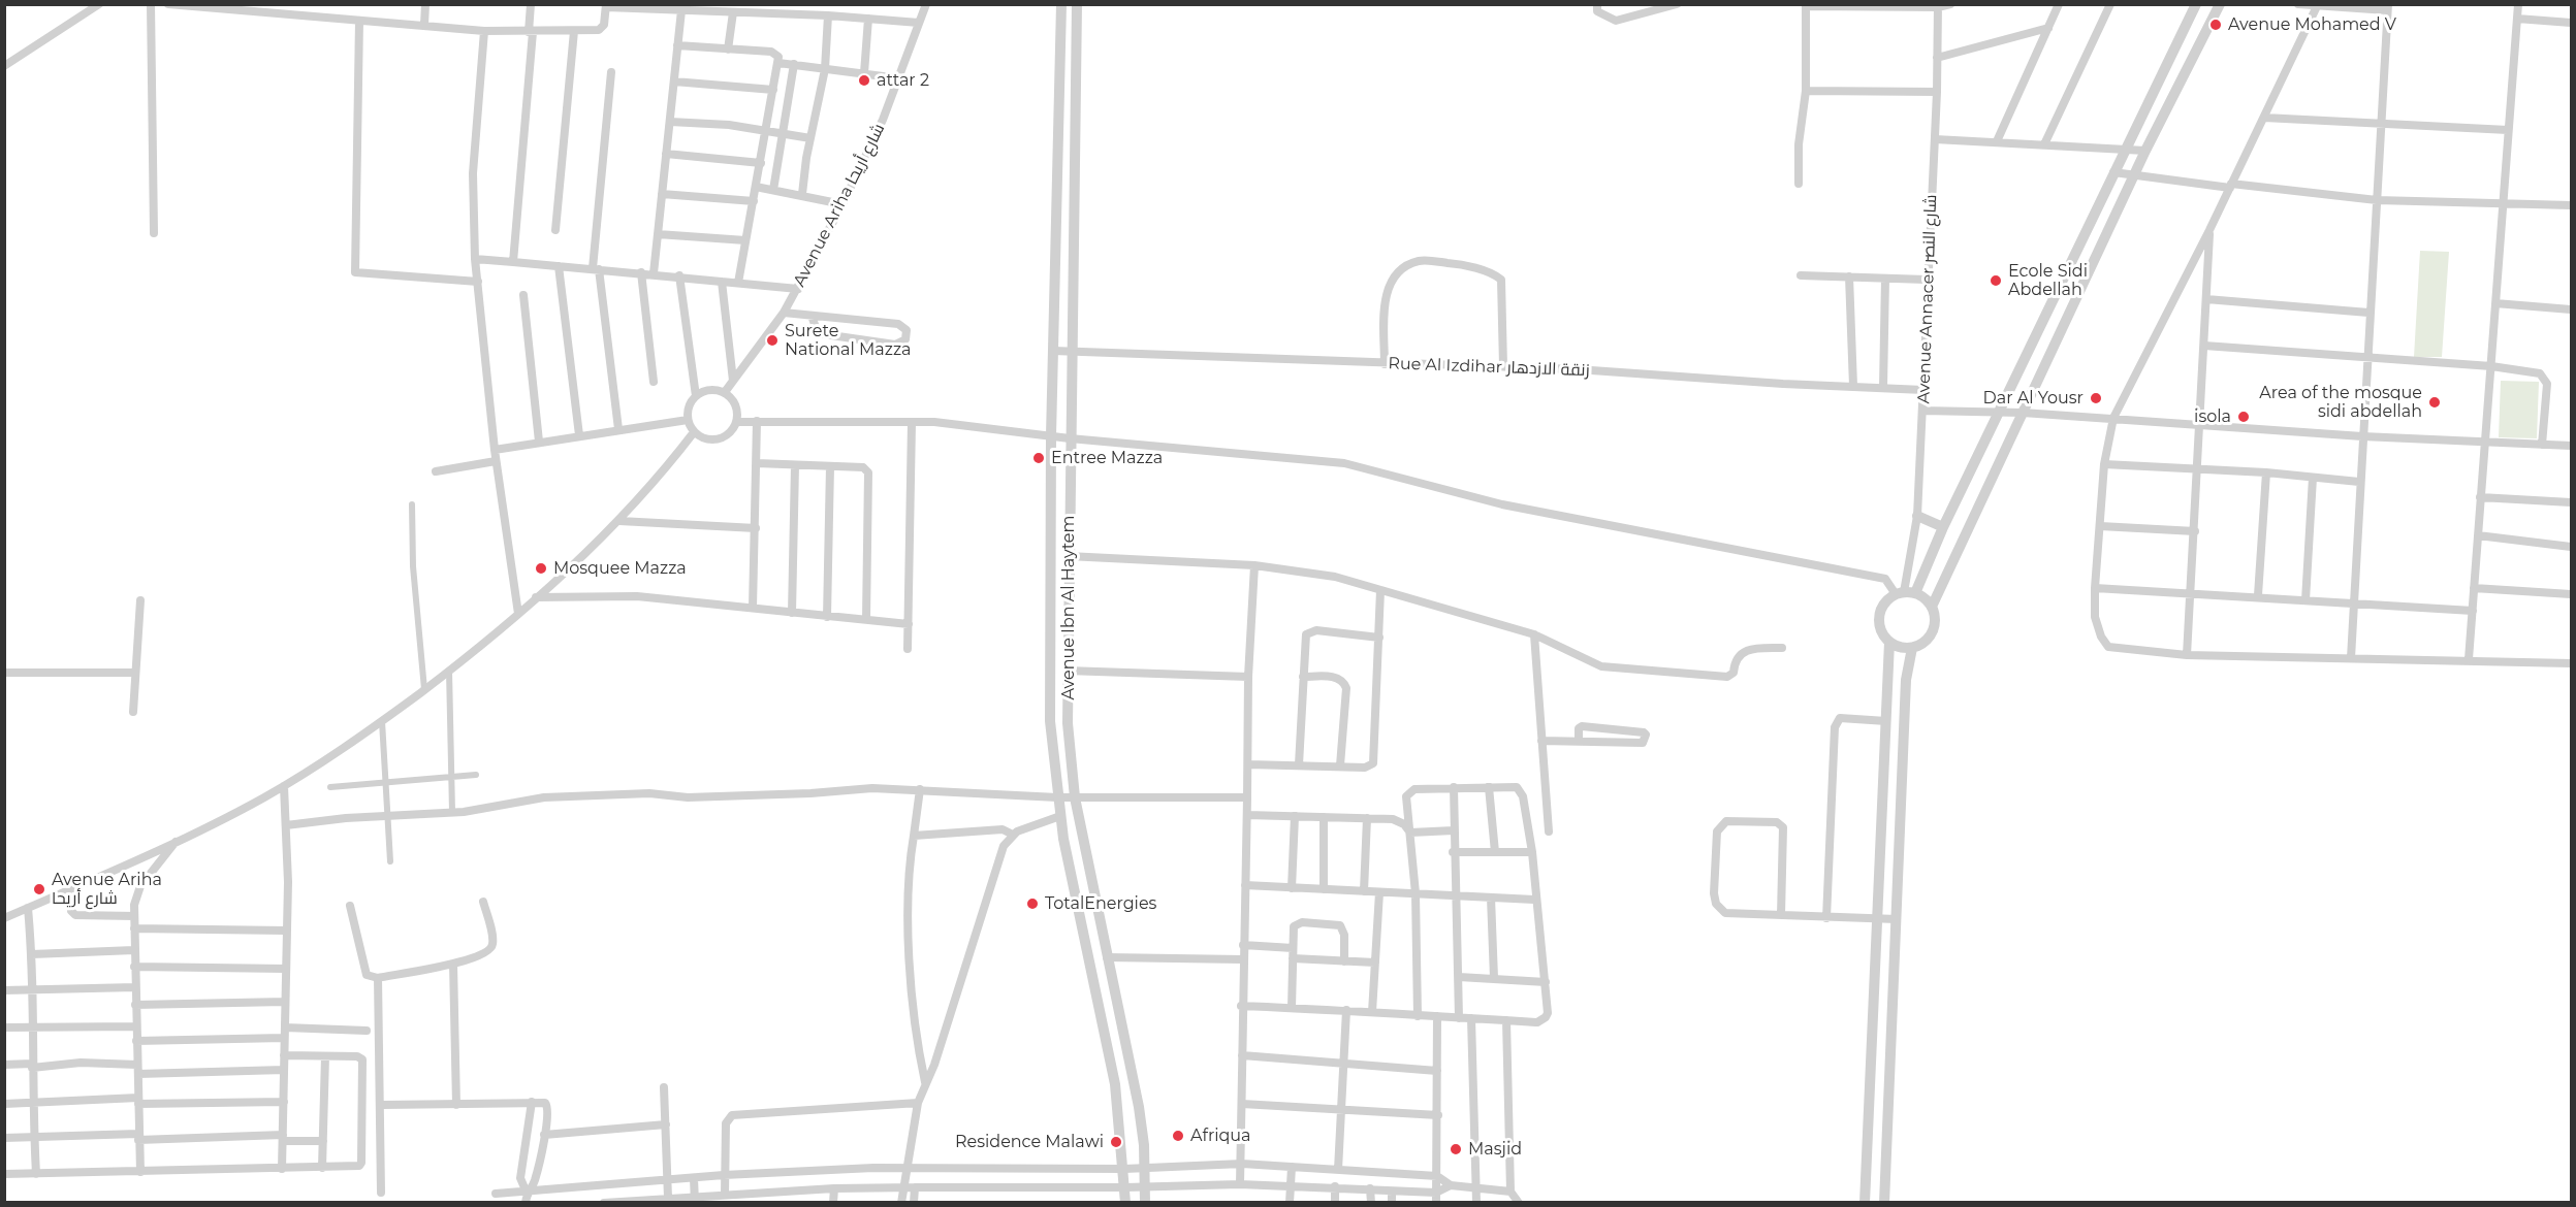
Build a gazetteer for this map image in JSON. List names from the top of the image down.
{
  "streets": {
    "street": [
      "Avenue Ariha شارع أريحا",
      "Avenue Annacer شارع النصر",
      "Rue Al Izdihar زنقة الازدهار",
      "Avenue Ibn Al Haytem"
    ]
  },
  "crossings": [
    ["Avenue Annacer شارع النصر", "Rue Al Izdihar زنقة الازدهار"],
    ["Rue Al Izdihar زنقة الازدهار", "Avenue Ibn Al Haytem"]
  ],
  "places": [
    "Avenue Mohamed V",
    "attar 2",
    "Ecole Sidi Abdellah",
    "Surete National Mazza",
    "Dar Al Yousr",
    "Area of the mosque sidi abdellah",
    "isola",
    "Entree Mazza",
    "Mosquee Mazza",
    "Avenue Ariha شارع أريحا",
    "TotalEnergies",
    "Afriqua",
    "Residence Malawi",
    "Masjid"
  ]
}
